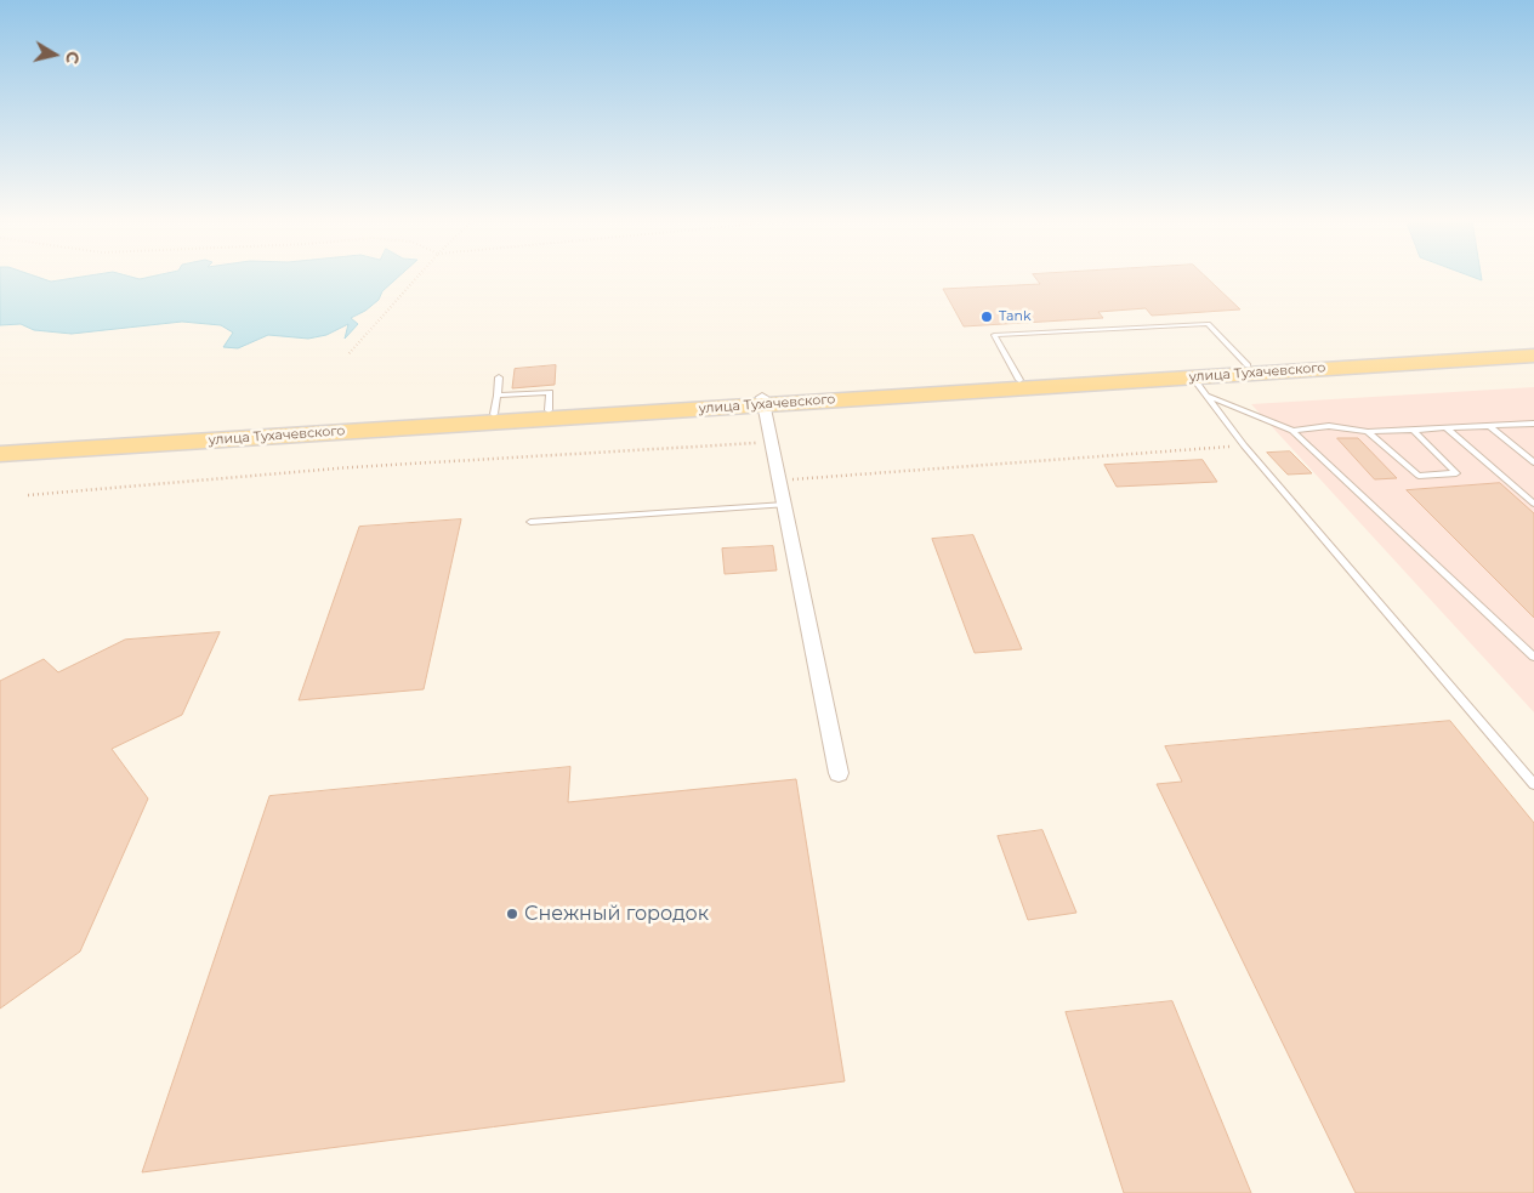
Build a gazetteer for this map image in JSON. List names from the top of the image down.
{
  "streets": {
    "main road": ["улица Тухачевского"]
  },
  "places": ["Tank", "Снежный городок"],
  "north": "right"
}
